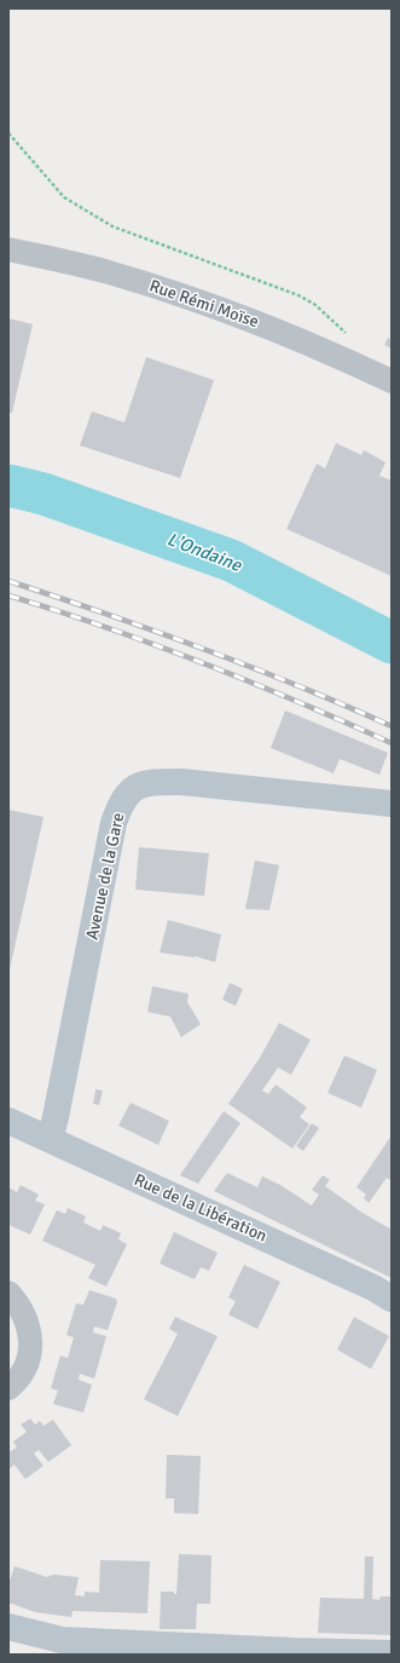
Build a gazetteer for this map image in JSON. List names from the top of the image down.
{
  "streets": {
    "street": ["Rue Rémi Moïse", "Avenue de la Gare", "Rue de la Libération"]
  },
  "crossings": [
    ["Avenue de la Gare", "Rue de la Libération"]
  ],
  "water": ["L'Ondaine"]
}
